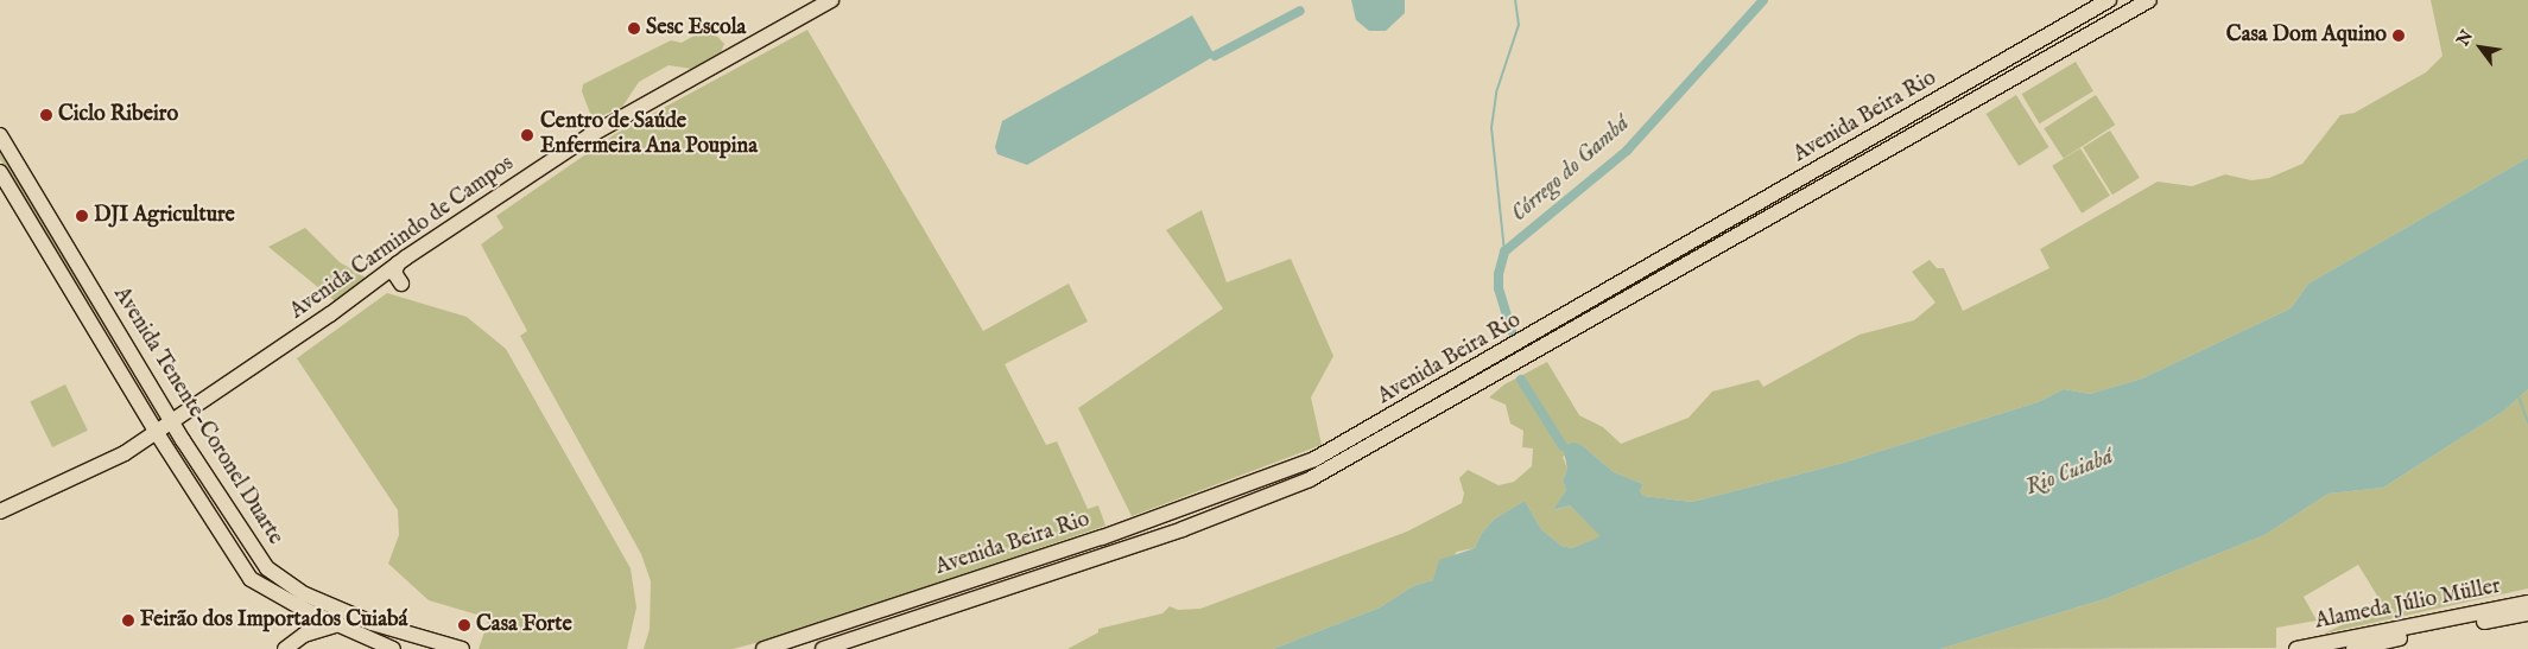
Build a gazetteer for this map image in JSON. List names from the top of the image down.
{
  "streets": {
    "main road": [
      "Avenida Beira Rio",
      "Avenida Carmindo de Campos",
      "Avenida Tenente-Coronel Duarte",
      "Alameda Júlio Müller"
    ]
  },
  "crossings": [
    ["Avenida Carmindo de Campos", "Avenida Tenente-Coronel Duarte"]
  ],
  "water": ["Córrego do Gambá", "Rio Cuiabá"],
  "places": [
    "Sesc Escola",
    "Casa Dom Aquino",
    "Ciclo Ribeiro",
    "Centro de Saúde Enfermeira Ana Poupina",
    "DJI Agriculture",
    "Feirão dos Importados Cuiabá",
    "Casa Forte"
  ],
  "north": "top left"
}
